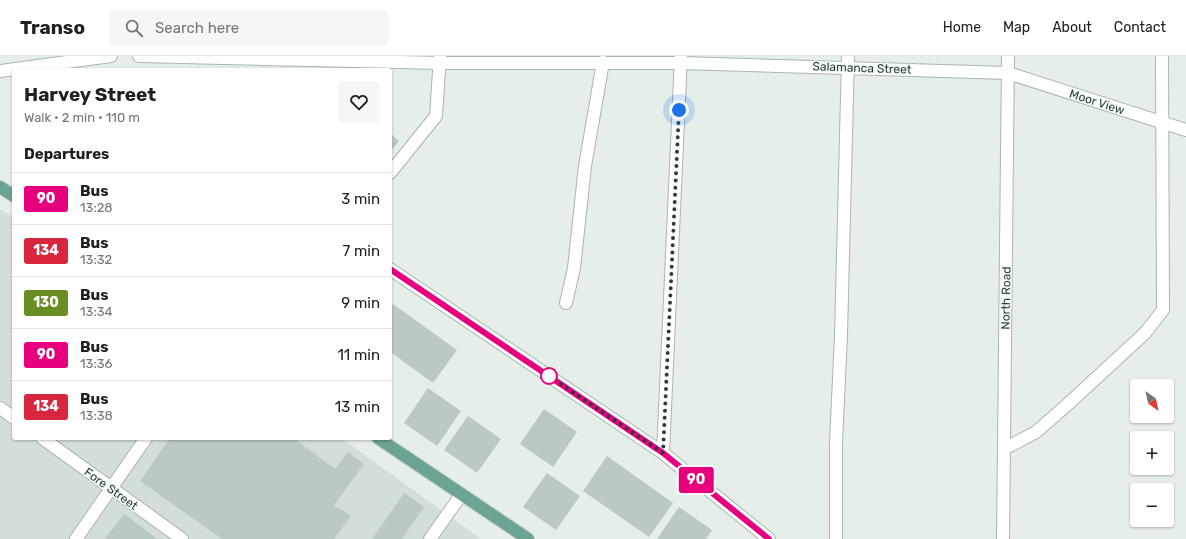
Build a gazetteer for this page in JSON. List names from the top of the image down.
{
  "streets": {
    "street": [
      "Salamanca Street",
      "Moor View",
      "North Road",
      "Fore Street"
    ]
  },
  "crossings": [
    ["Salamanca Street", "Moor View"],
    ["Salamanca Street", "North Road"],
    ["Moor View", "North Road"]
  ],
  "lines": ["bus line 90"],
  "north": "bottom right",
  "page": {
    "header": "Transo",
    "search": "Search here",
    "nav": [
      "Home",
      "Map",
      "About",
      "Contact"
    ],
    "on_map": "90",
    "heading": [
      ["Harvey Street", "Walk · 2 min · 110 m"],
      "Departures"
    ],
    "list": [
      {
        "mark": "90",
        "name": "Bus",
        "note": "13:28",
        "value": "3 min"
      },
      {
        "mark": "134",
        "name": "Bus",
        "note": "13:32",
        "value": "7 min"
      },
      {
        "mark": "130",
        "name": "Bus",
        "note": "13:34",
        "value": "9 min"
      },
      {
        "mark": "90",
        "name": "Bus",
        "note": "13:36",
        "value": "11 min"
      },
      {
        "mark": "134",
        "name": "Bus",
        "note": "13:38",
        "value": "13 min"
      }
    ],
    "map_buttons": ["+", "−"]
  }
}
